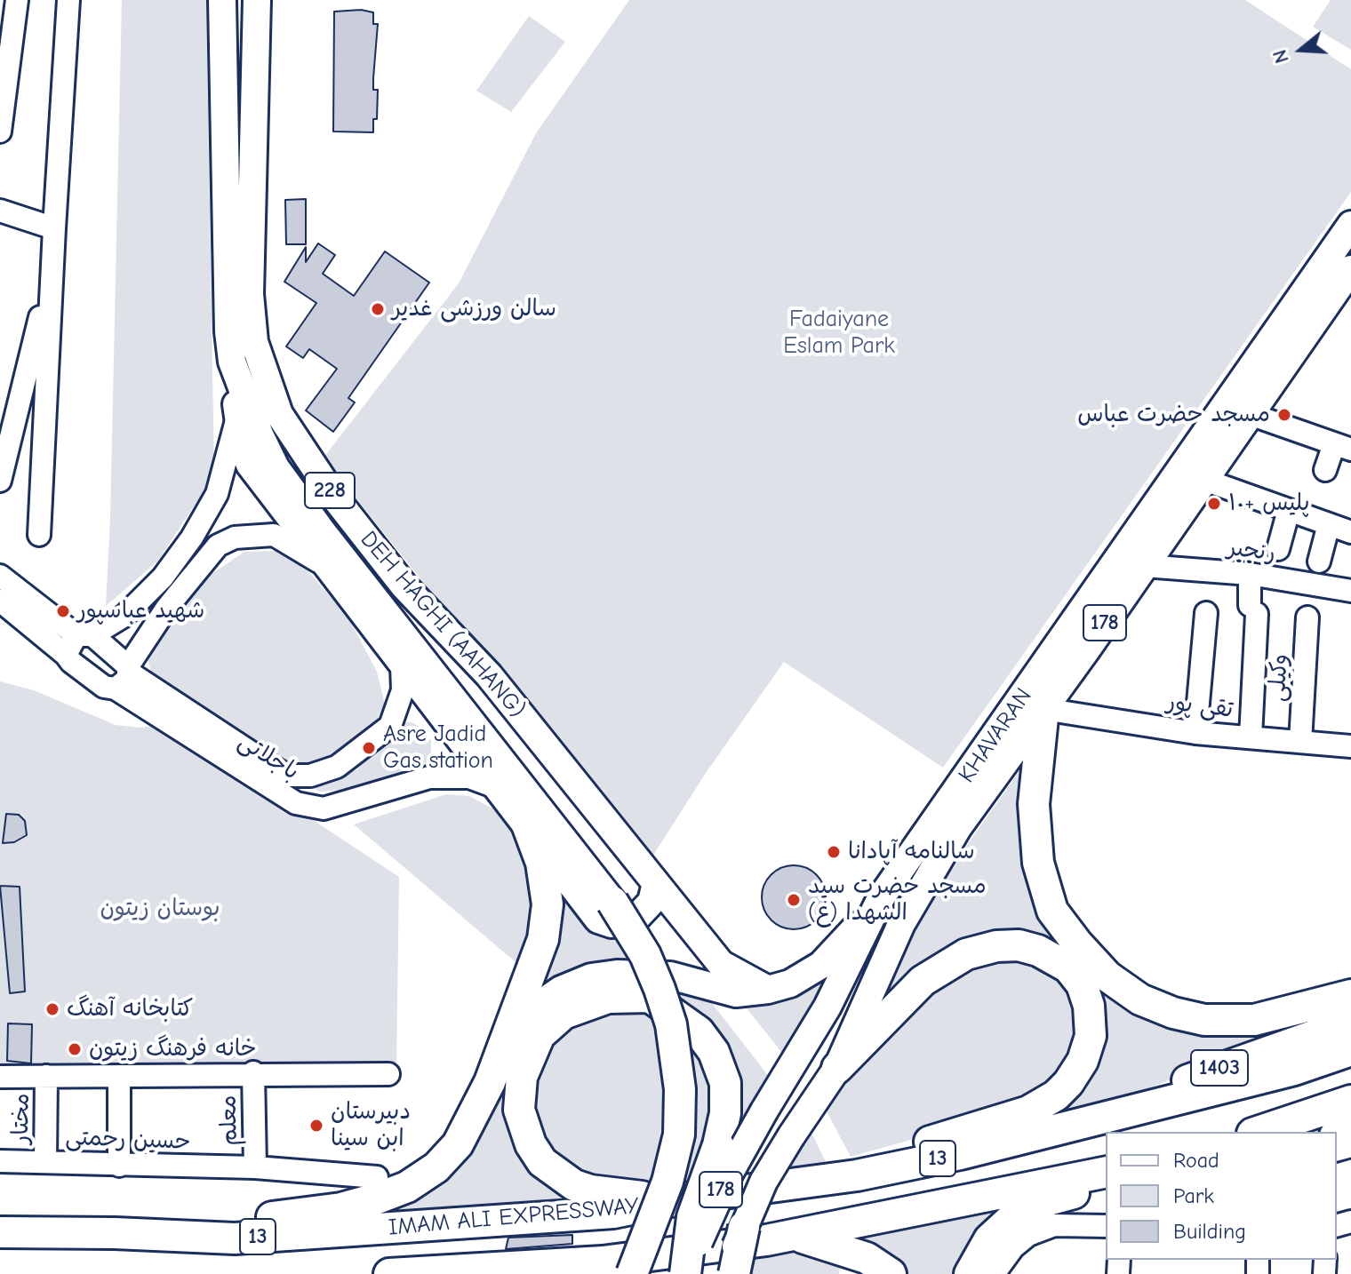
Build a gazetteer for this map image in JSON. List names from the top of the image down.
{
  "streets": {
    "highway": ["1403", "13", "IMAM ALI EXPRESSWAY"],
    "main road": [
      "228",
      "178",
      "DEH HAGHI (AAHANG)",
      "KHAVARAN"
    ],
    "street": [
      "رنجبر",
      "وکیلی",
      "تقی پور",
      "باجلانی",
      "مختار",
      "معلم",
      "حسین رحمتی"
    ]
  },
  "crossings": [
    ["رنجبر", "KHAVARAN"],
    ["وکیلی", "تقی پور"],
    ["تقی پور", "KHAVARAN"],
    ["1403", "IMAM ALI EXPRESSWAY"],
    ["مختار", "حسین رحمتی"],
    ["معلم", "حسین رحمتی"]
  ],
  "parks": ["Fadaiyane Eslam Park", "بوستان زیتون"],
  "places": [
    "سالن ورزشی غدیر",
    "مسجد حضرت عباس",
    "پلیس +۱۰",
    "شهید عباسپور",
    "Asre Jadid Gas station",
    "سالنامه آپادانا",
    "مسجد حضرت سید الشهدا (ع)",
    "کتابخانه آهنگ",
    "خانه فرهنگ زيتون",
    "دبیرستان ابن سینا"
  ],
  "legend": ["Road", "Park", "Building"],
  "north": "left"
}
